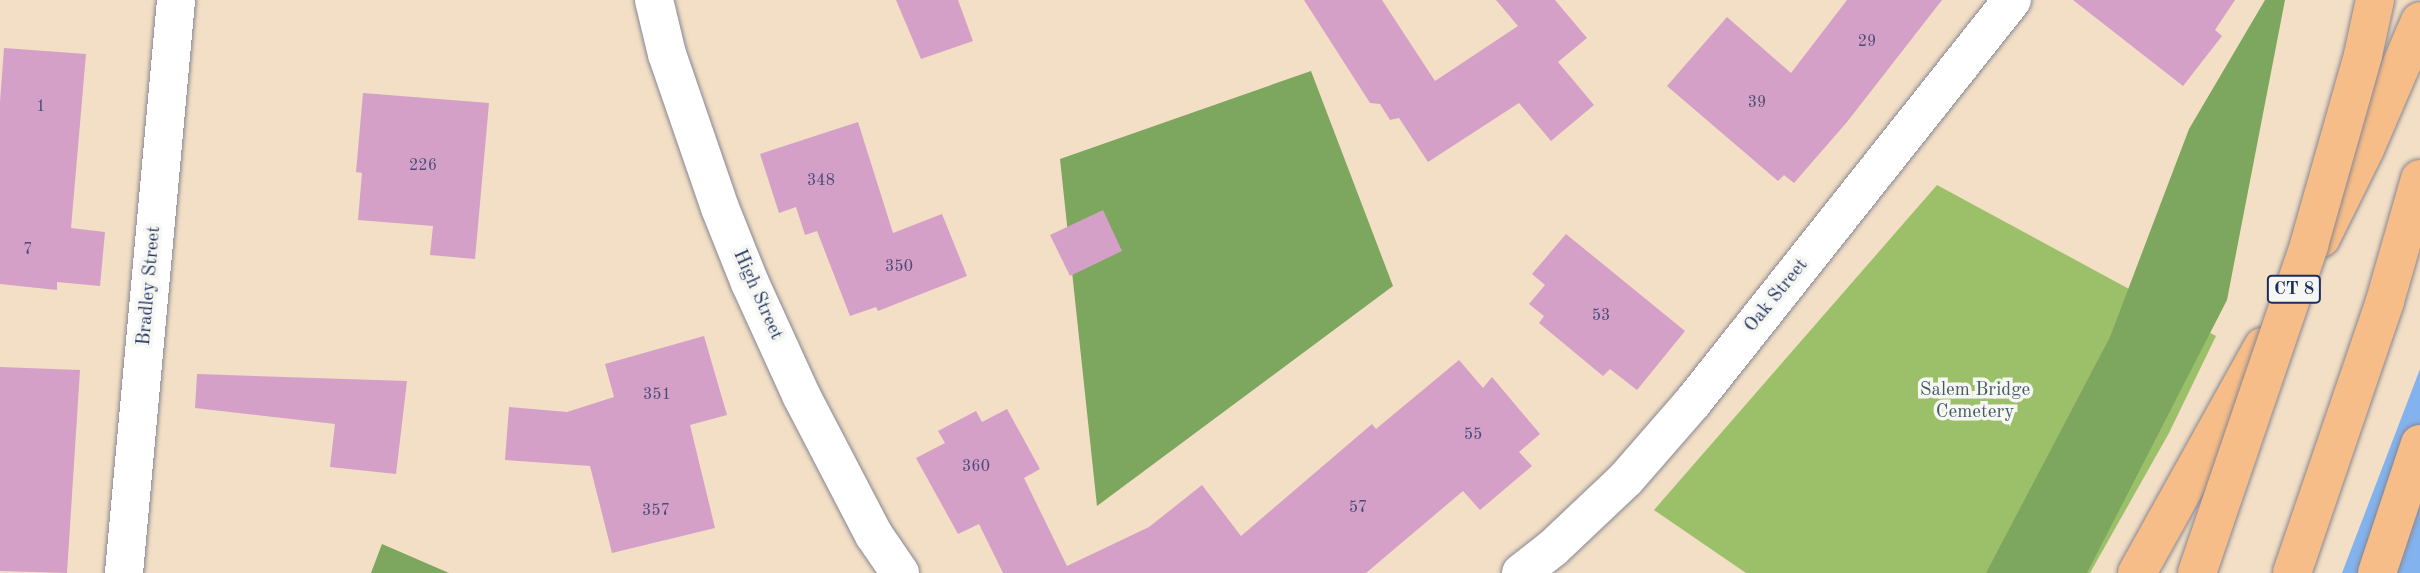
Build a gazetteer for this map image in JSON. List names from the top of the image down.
{
  "streets": {
    "highway": ["CT 8"],
    "street": ["Bradley Street", "High Street", "Oak Street"]
  },
  "parks": ["Salem Bridge Cemetery"],
  "house_numbers": [
    "29",
    "39",
    "1",
    "226",
    "348",
    "7",
    "350",
    "53",
    "351",
    "55",
    "360",
    "57",
    "357"
  ]
}
